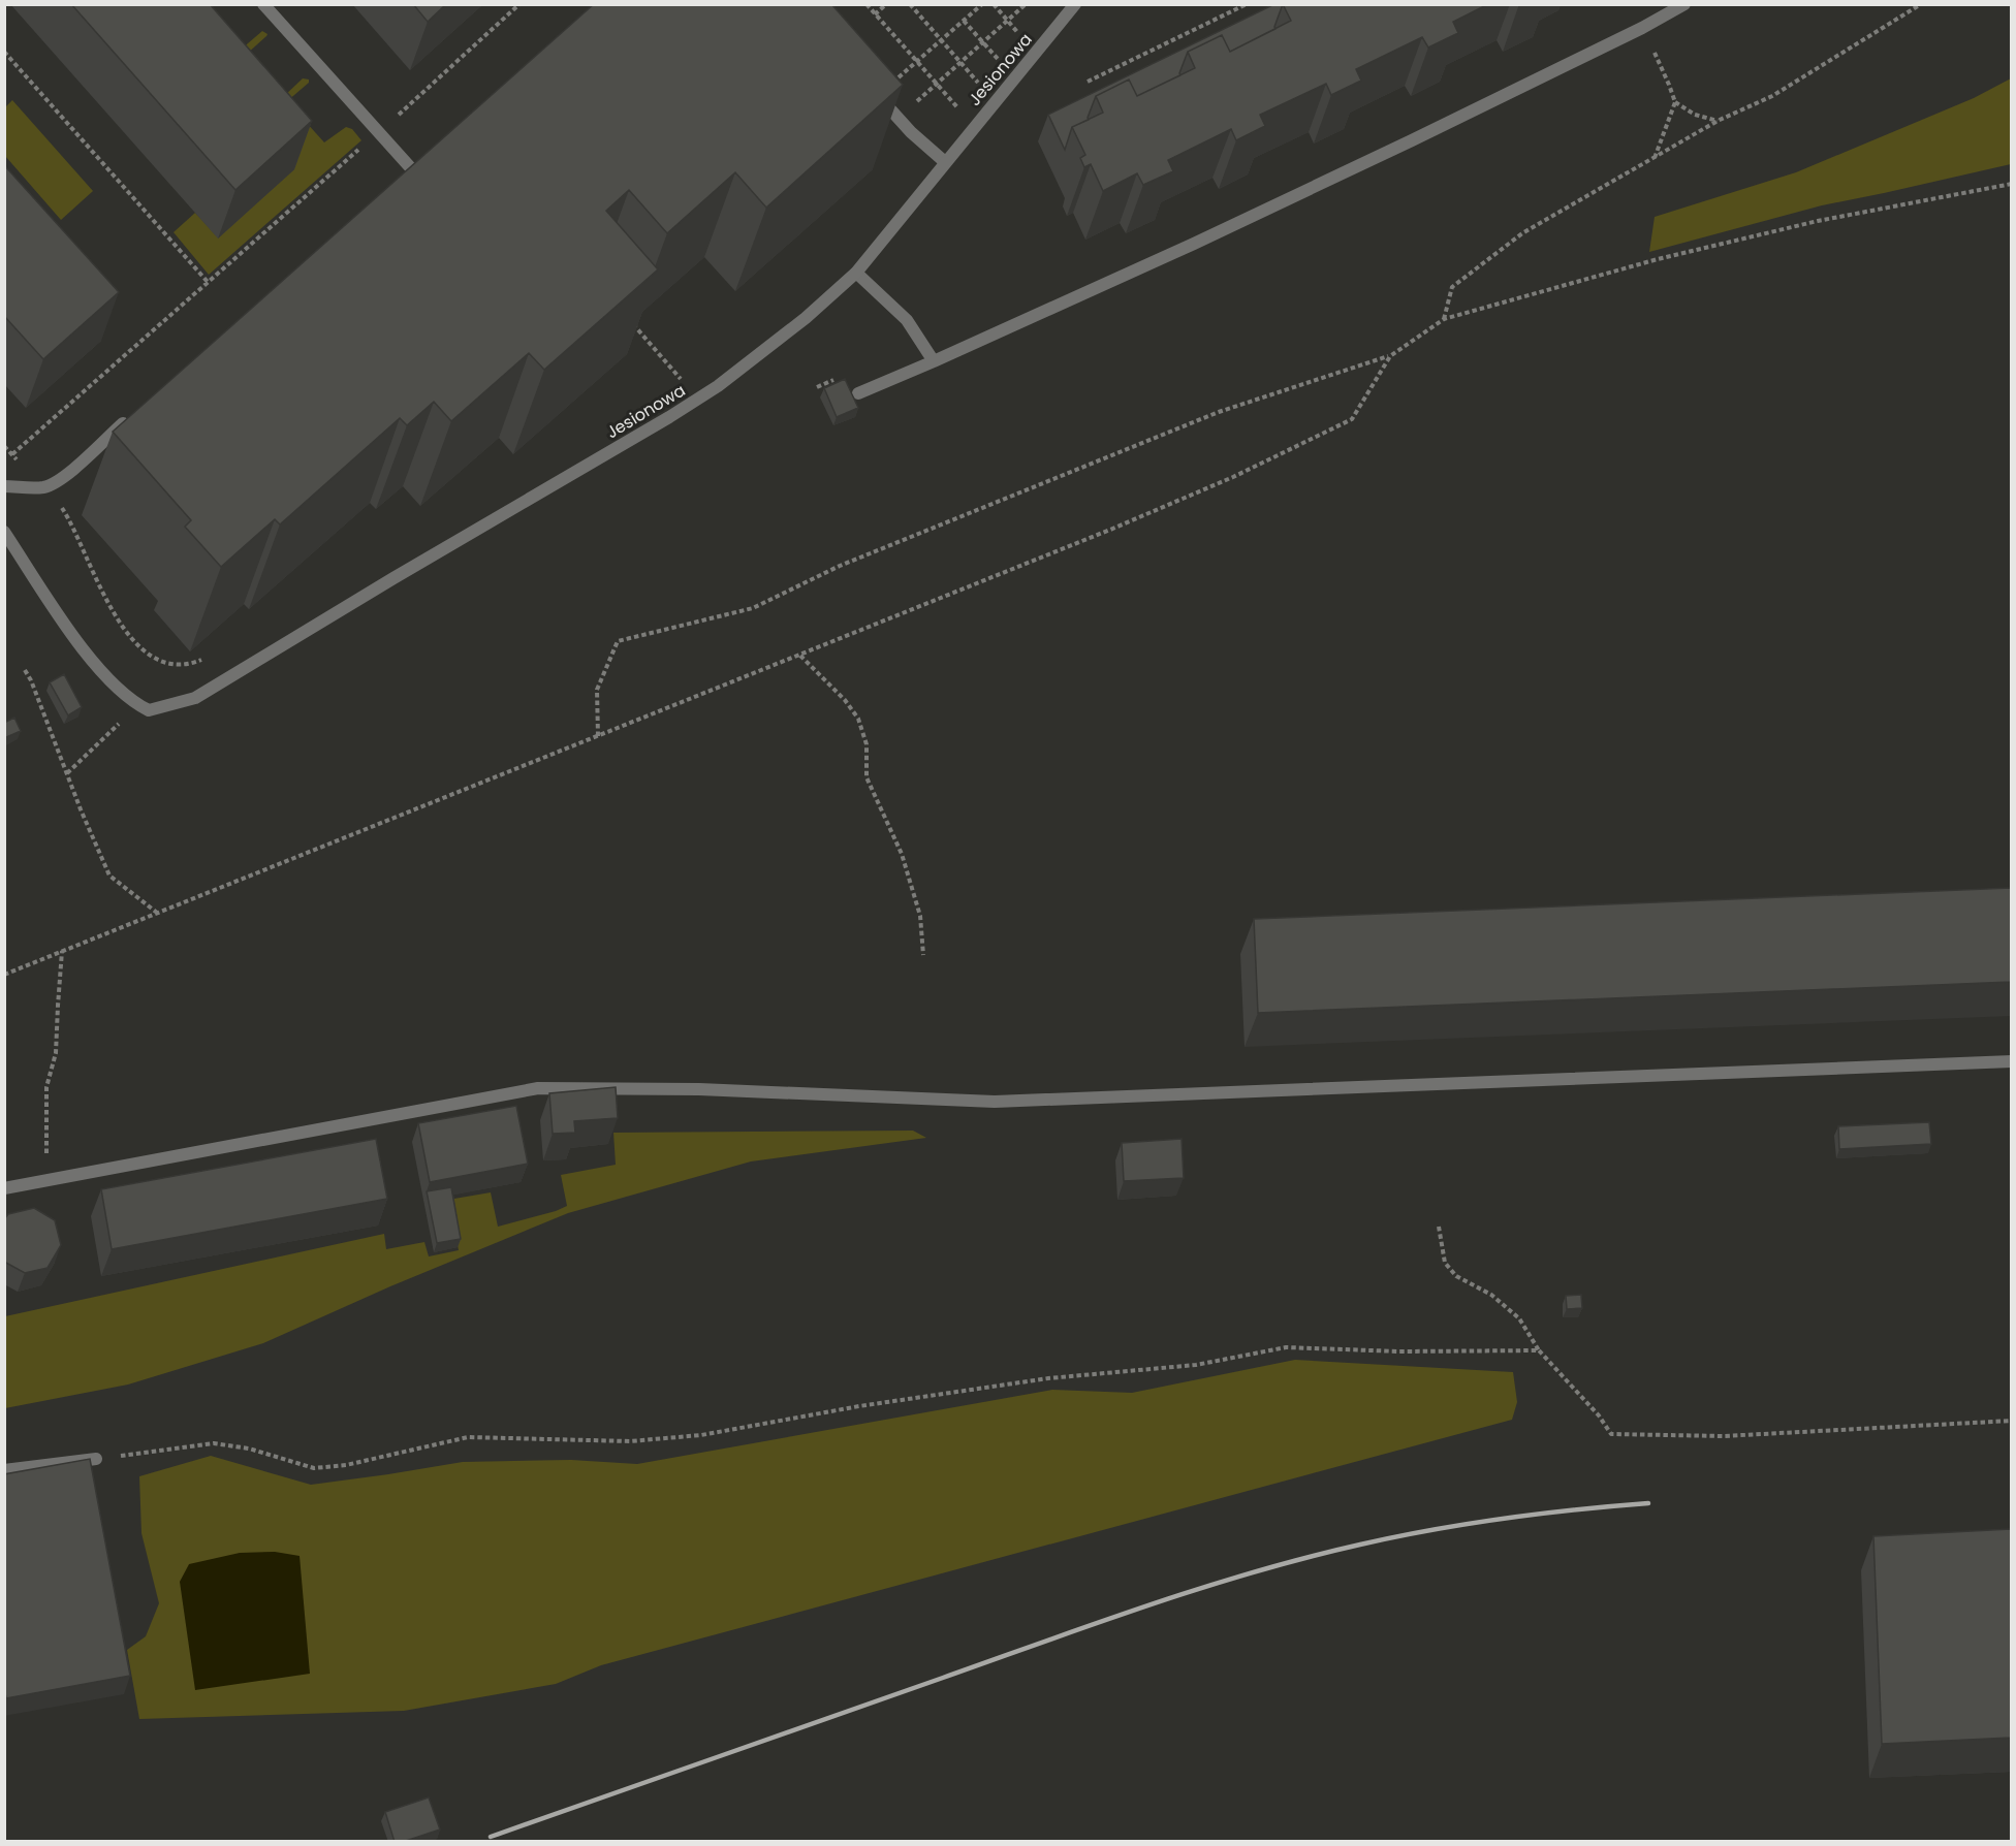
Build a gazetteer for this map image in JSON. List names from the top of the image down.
{
  "streets": {
    "street": ["Jesionowa"]
  }
}
